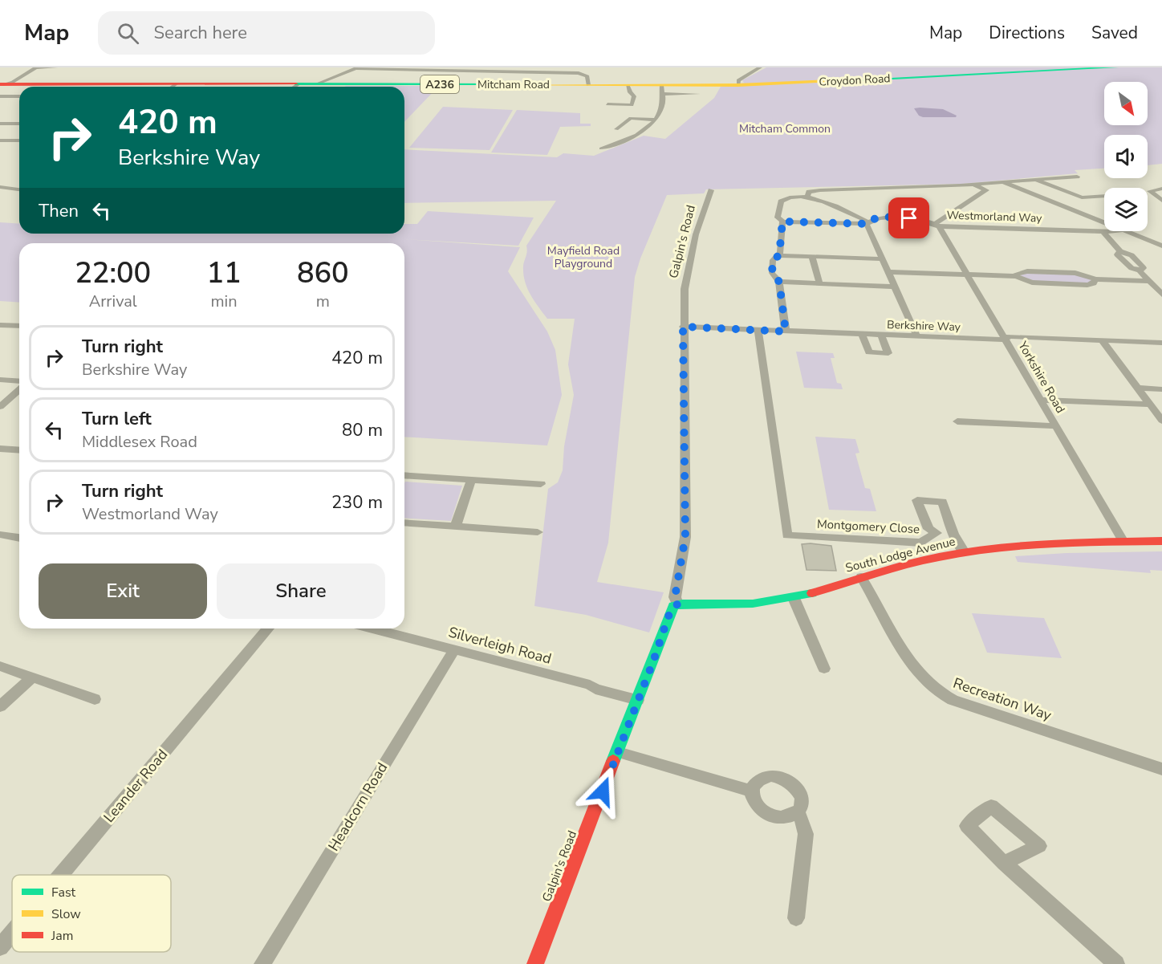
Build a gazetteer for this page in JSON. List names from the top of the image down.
{
  "streets": {
    "main road": [
      "Croydon Road",
      "A236",
      "Mitcham Road",
      "Galpin's Road",
      "South Lodge Avenue"
    ],
    "street": [
      "Westmorland Way",
      "Berkshire Way",
      "Yorkshire Road",
      "Montgomery Close",
      "Silverleigh Road",
      "Recreation Way",
      "Leander Road",
      "Headcorn Road"
    ]
  },
  "crossings": [
    ["Croydon Road", "Mitcham Road"],
    ["Westmorland Way", "Yorkshire Road"],
    ["Galpin's Road", "Berkshire Way"],
    ["Galpin's Road", "South Lodge Avenue"],
    ["Galpin's Road", "Silverleigh Road"],
    ["Berkshire Way", "Yorkshire Road"],
    ["Berkshire Way", "Montgomery Close"],
    ["Yorkshire Road", "South Lodge Avenue"],
    ["Montgomery Close", "South Lodge Avenue"],
    ["South Lodge Avenue", "Recreation Way"],
    ["Silverleigh Road", "Headcorn Road"]
  ],
  "parks": ["Mitcham Common", "Mayfield Road Playground"],
  "legend": ["Fast", "Slow", "Jam"],
  "north": "bottom right",
  "page": {
    "header": "Map",
    "search": "Search here",
    "nav": ["Map", "Directions", "Saved"],
    "turn": ["420 m", "Berkshire Way"],
    "then": "Then",
    "eta": [
      "22:00",
      "Arrival",
      "11",
      "min",
      "860",
      "m"
    ],
    "list": [
      {
        "name": "Turn right",
        "note": "Berkshire Way",
        "value": "420 m"
      },
      {
        "name": "Turn left",
        "note": "Middlesex Road",
        "value": "80 m"
      },
      {
        "name": "Turn right",
        "note": "Westmorland Way",
        "value": "230 m"
      }
    ],
    "buttons": ["Exit", "Share"]
  }
}
